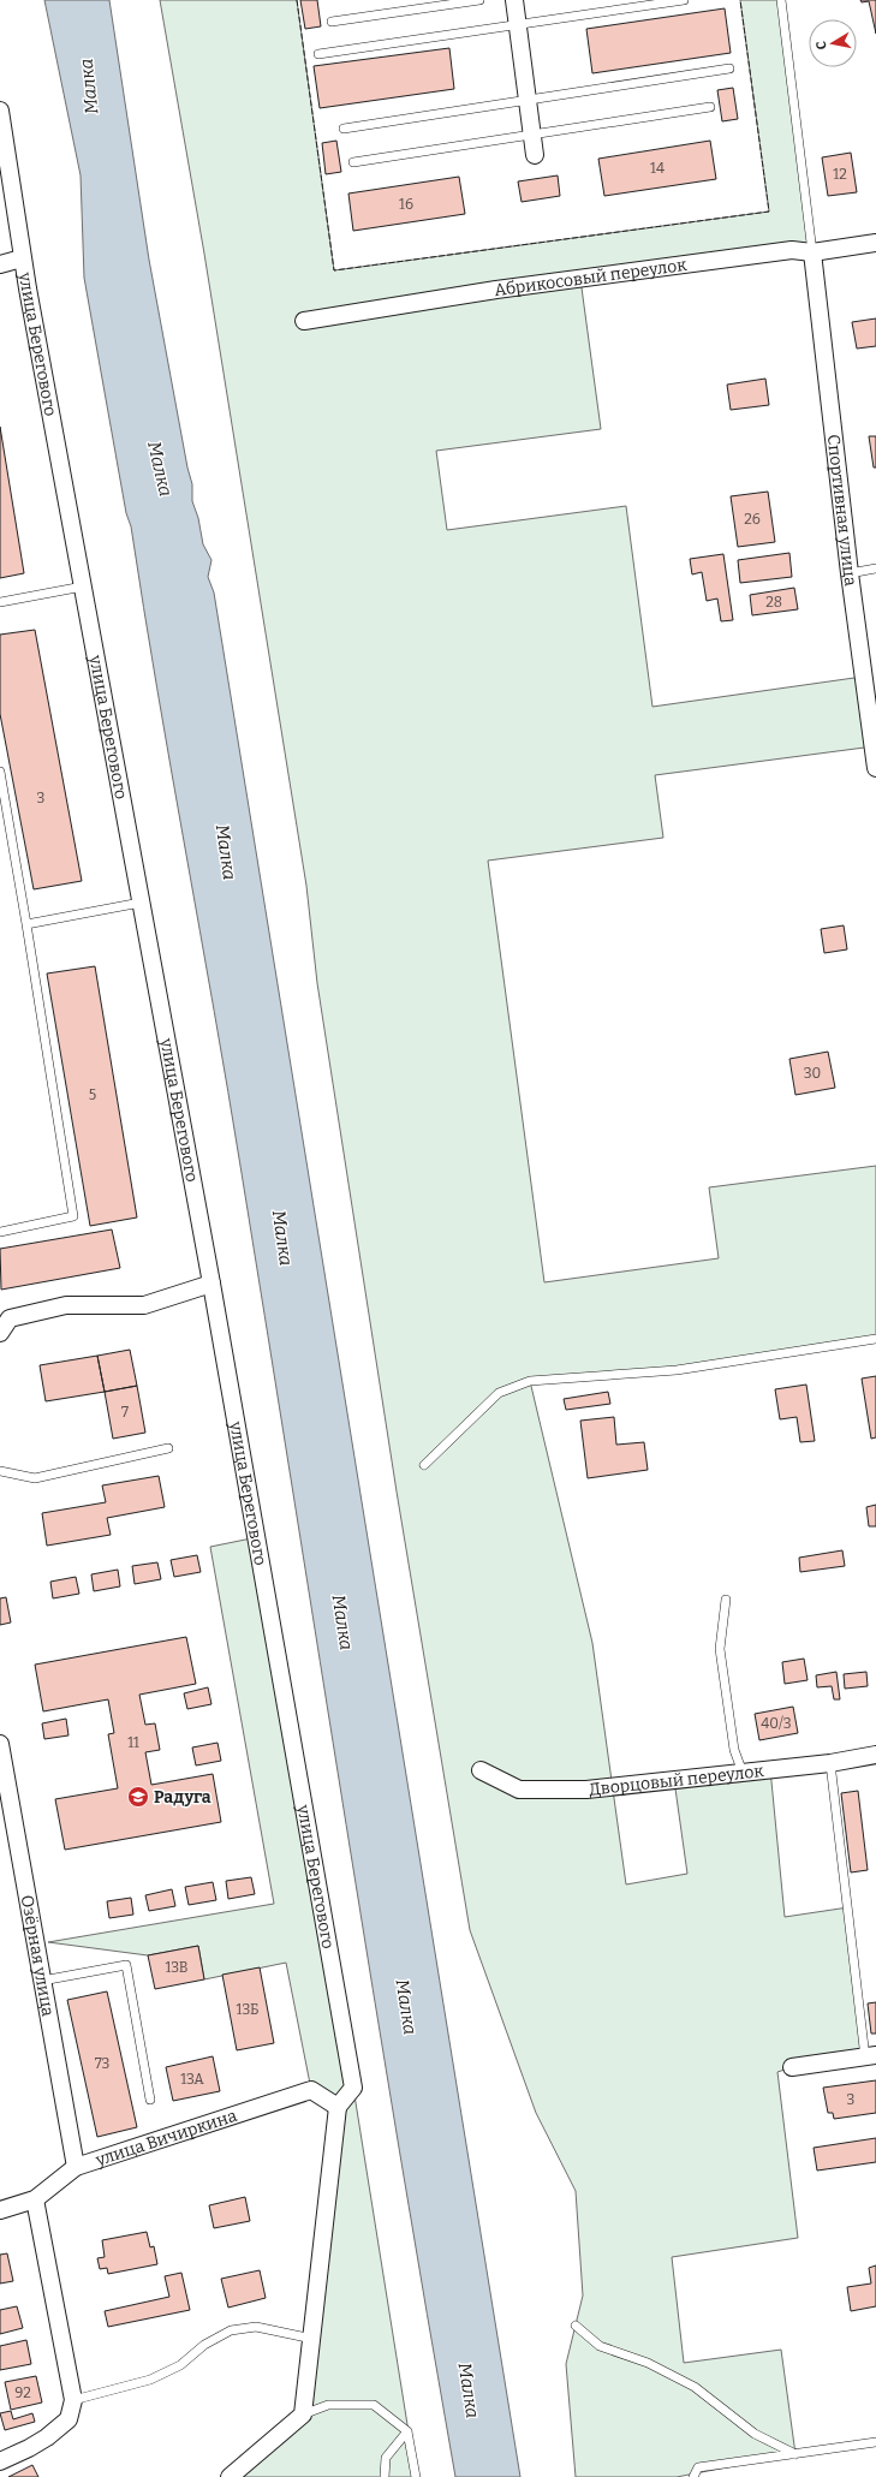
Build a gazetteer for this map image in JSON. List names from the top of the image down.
{
  "streets": {
    "street": [
      "Абрикосовый переулок",
      "улица Берегового",
      "Спортивная улица",
      "Дворцовый переулок",
      "Озёрная улица",
      "улица Вичиркина"
    ]
  },
  "crossings": [
    ["Абрикосовый переулок", "Спортивная улица"],
    ["улица Берегового", "улица Вичиркина"],
    ["Озёрная улица", "улица Вичиркина"]
  ],
  "water": ["Малка"],
  "places": {
    "school or university": ["Радуга"]
  },
  "house_numbers": [
    "14",
    "12",
    "16",
    "26",
    "28",
    "3",
    "30",
    "5",
    "7",
    "40/3",
    "11",
    "13В",
    "13Б",
    "73",
    "13А",
    "3",
    "92"
  ],
  "north": "left"
}
